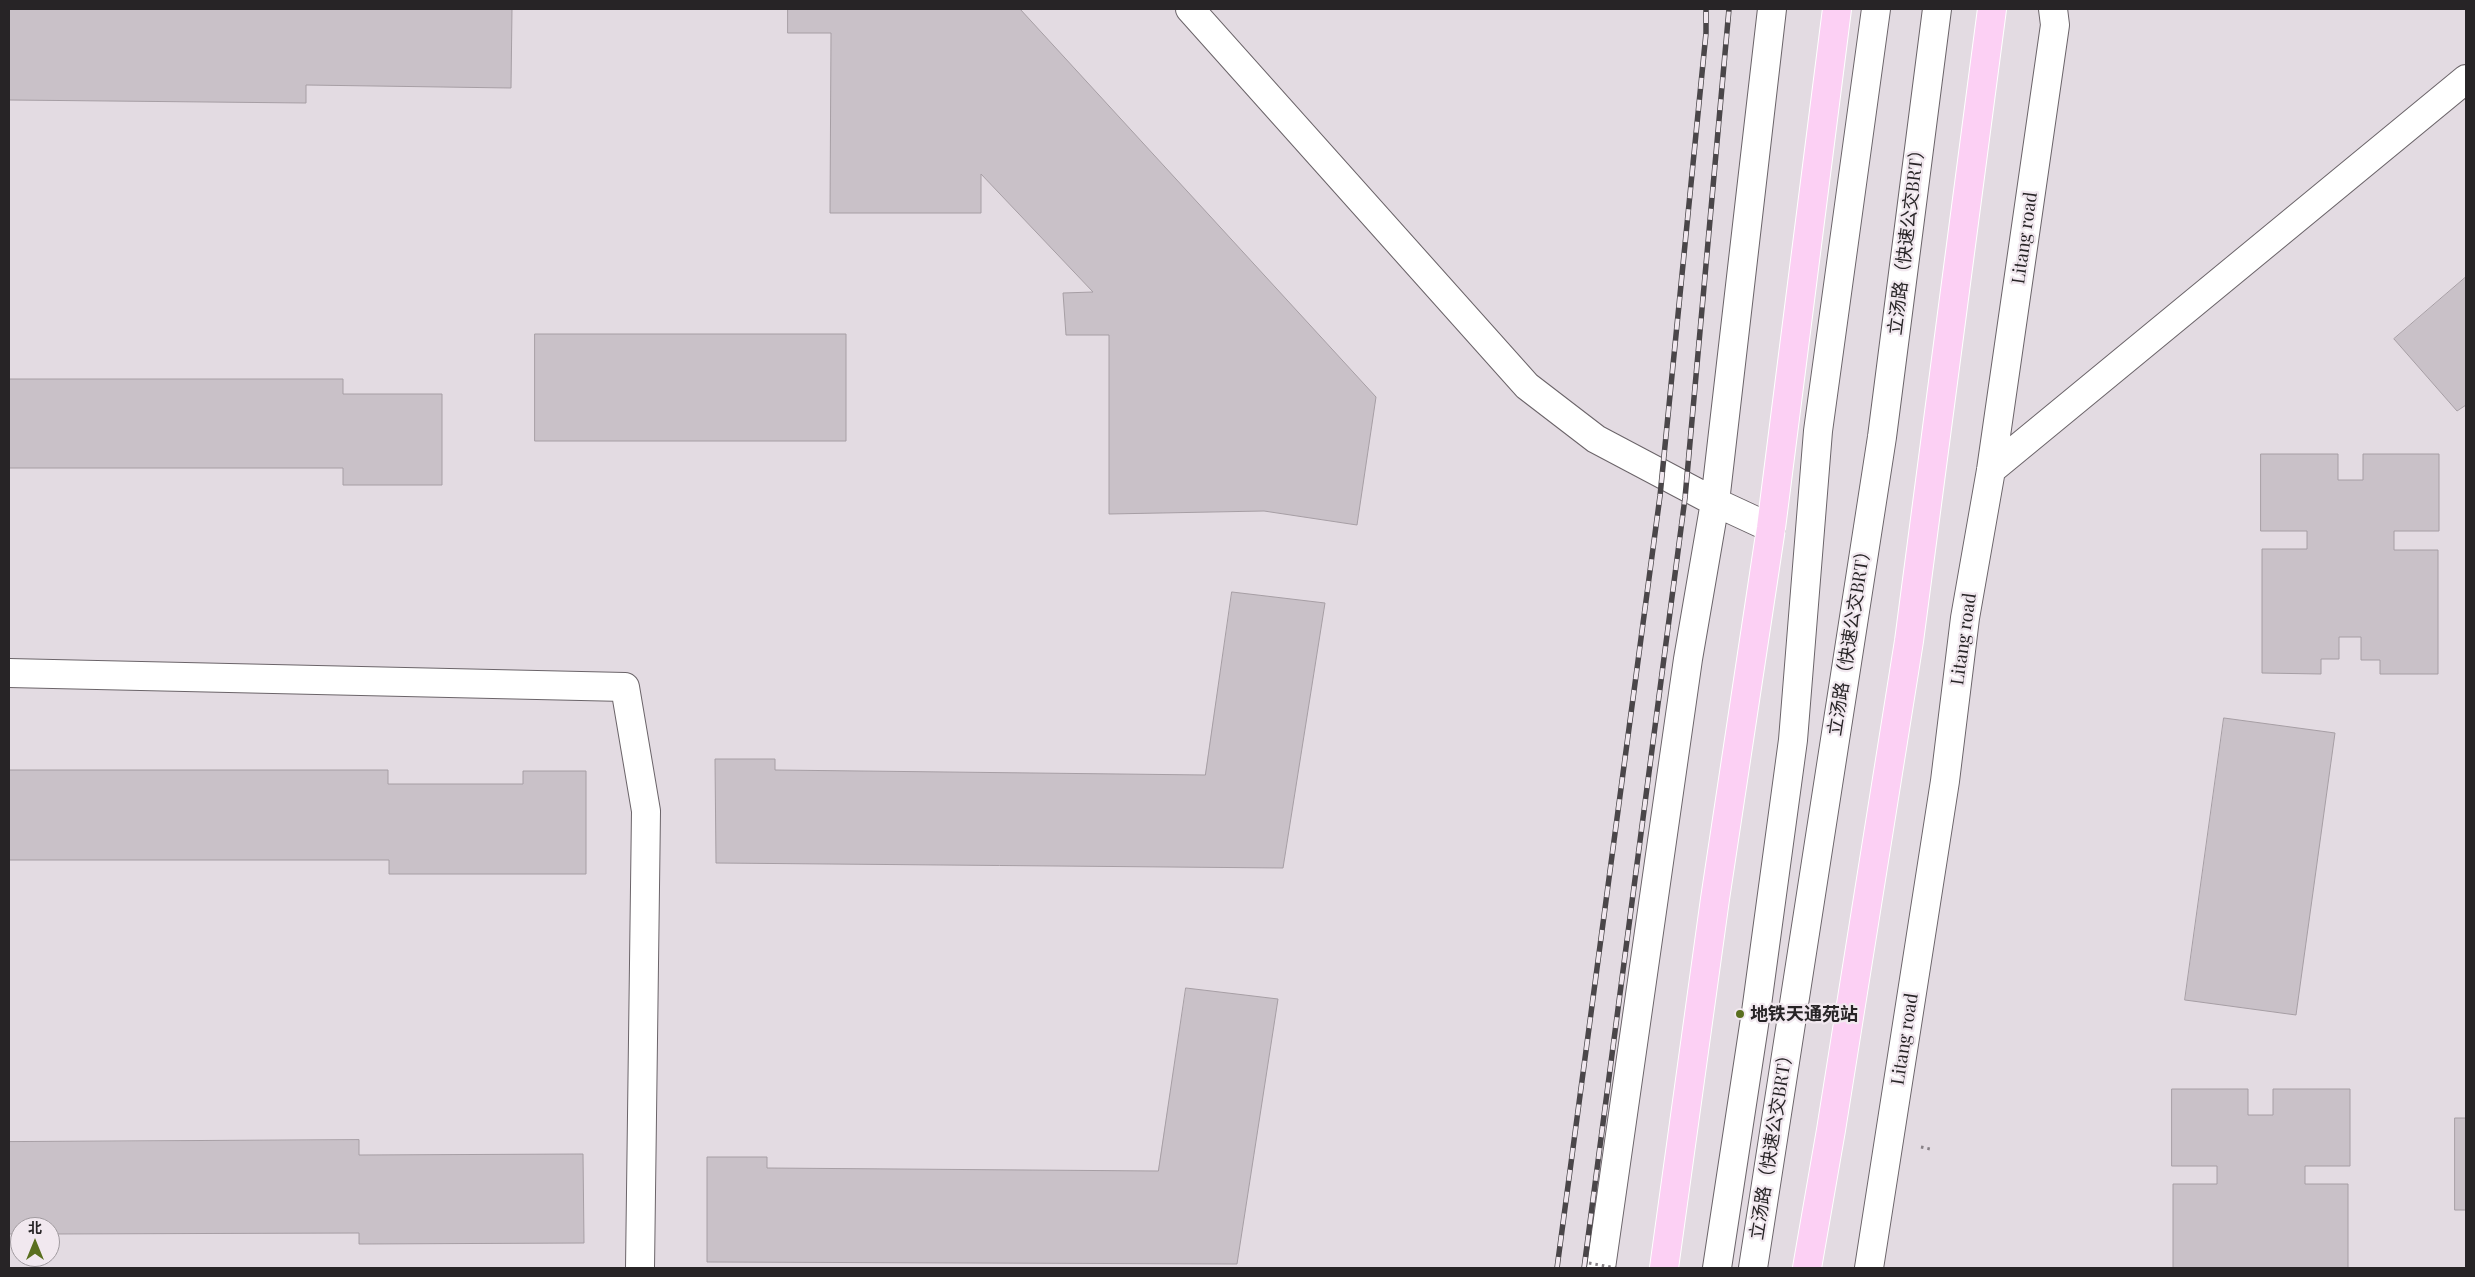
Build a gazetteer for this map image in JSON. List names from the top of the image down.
{
  "streets": {
    "street": ["立汤路（快速公交BRT）", "Litang road"]
  },
  "places": ["地铁天通苑站"],
  "north": "top"
}
